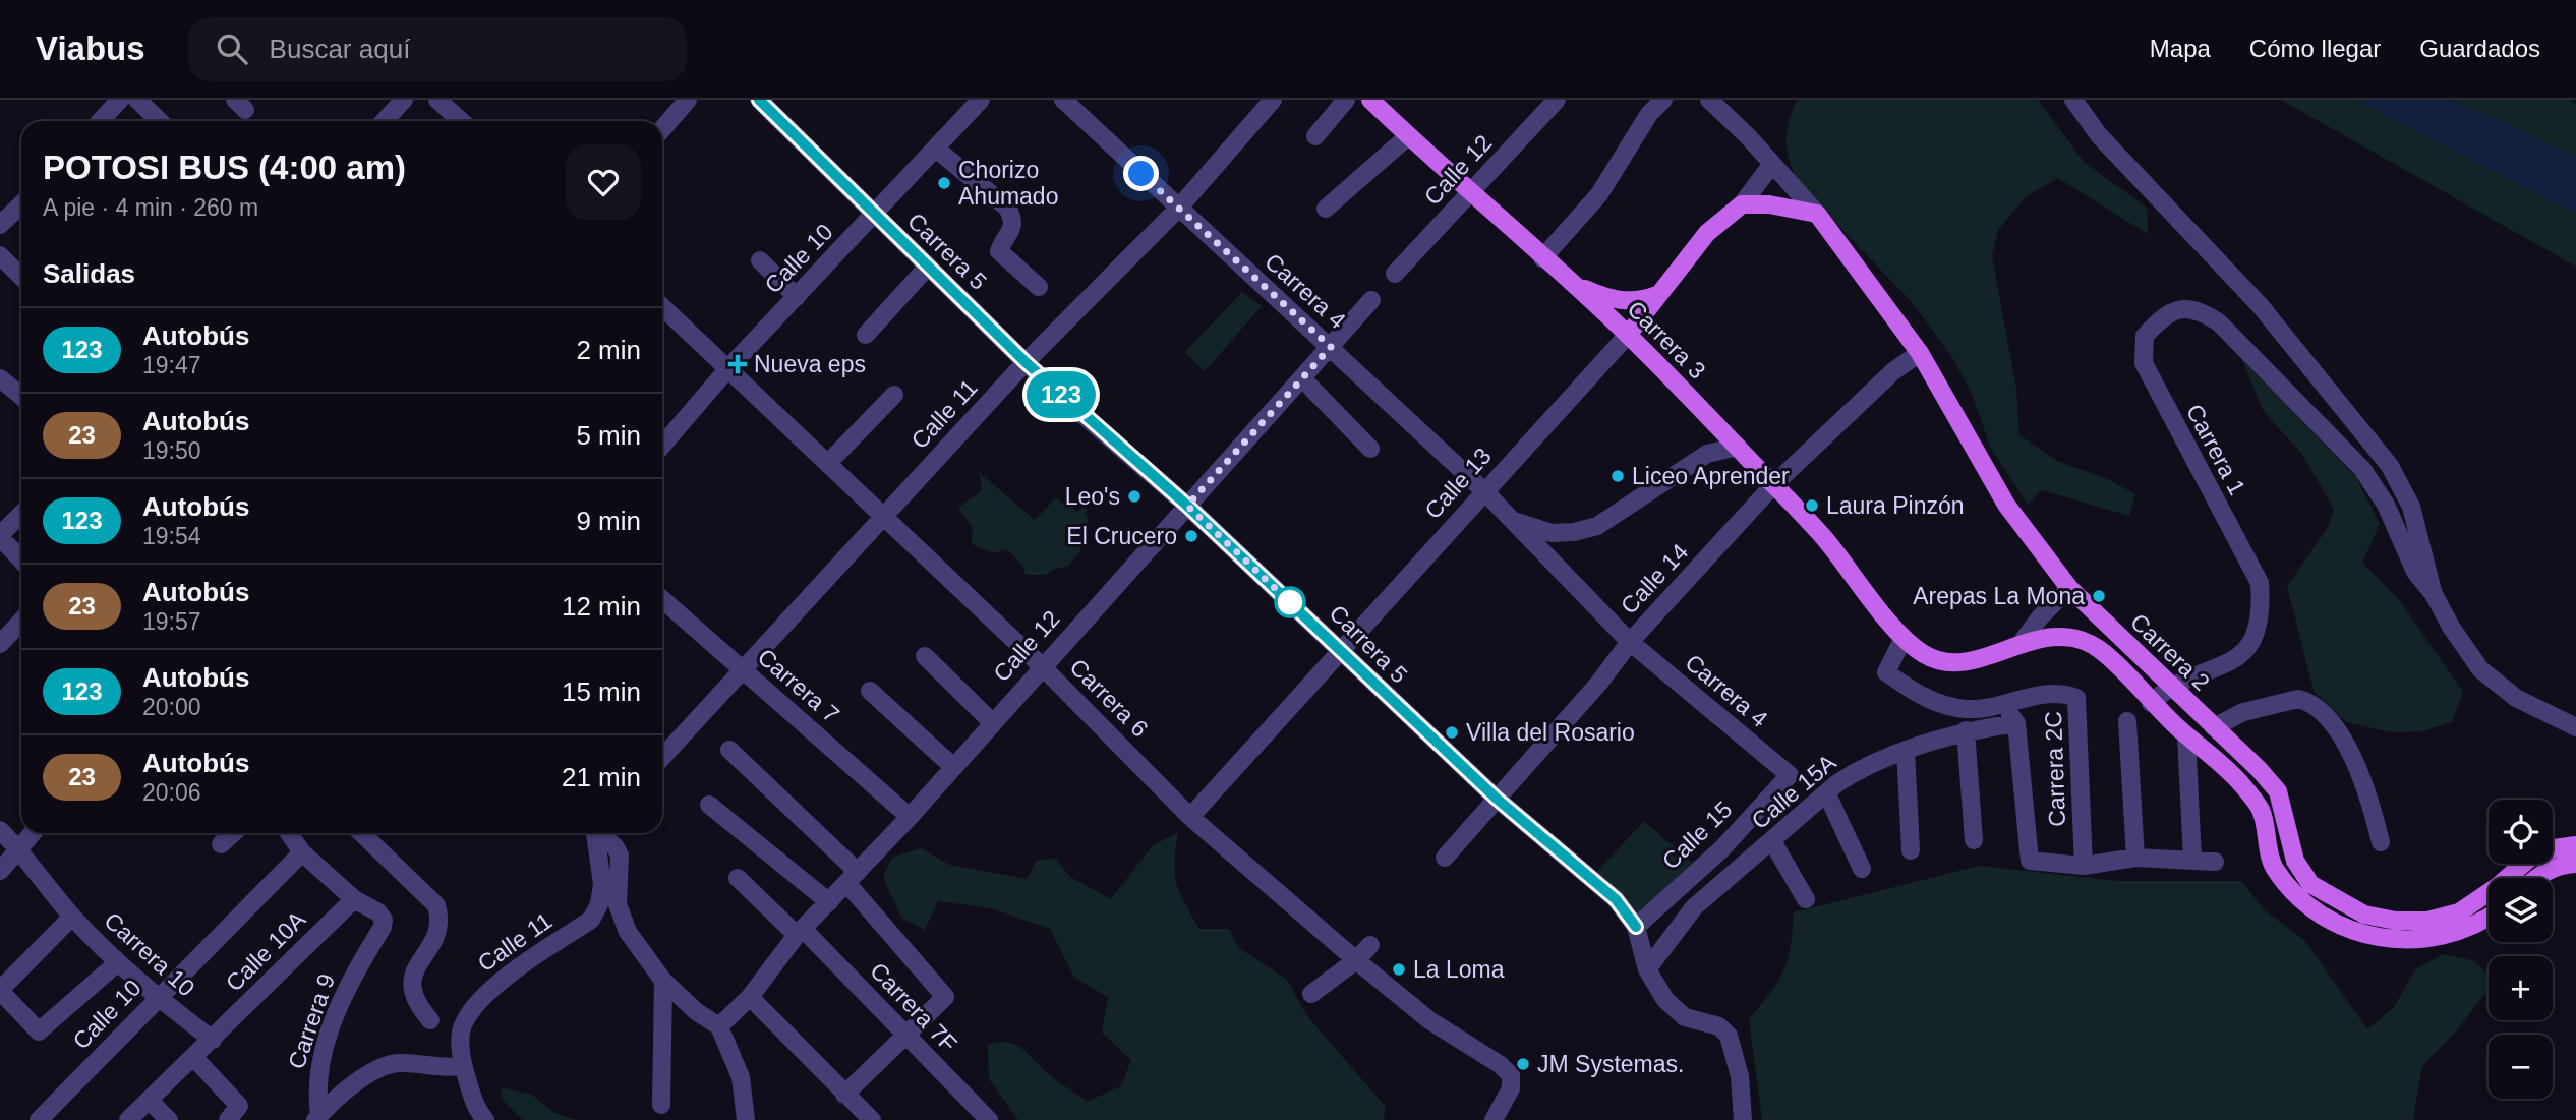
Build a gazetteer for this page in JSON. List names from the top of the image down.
{
  "streets": {
    "main road": ["Carrera 3", "Calle 13", "Carrera 2"],
    "street": [
      "Calle 12",
      "Carrera 5",
      "Calle 10",
      "Carrera 4",
      "Calle 11",
      "Carrera 1",
      "Calle 14",
      "Carrera 7",
      "Carrera 6",
      "Carrera 2C",
      "Calle 15A",
      "Calle 15",
      "Calle 10A",
      "Carrera 10",
      "Carrera 7F",
      "Carrera 9"
    ]
  },
  "crossings": [
    ["Calle 12", "Carrera 5"],
    ["Calle 12", "Carrera 4"],
    ["Calle 12", "Carrera 3"],
    ["Calle 12", "Carrera 7"],
    ["Calle 12", "Carrera 6"],
    ["Calle 12", "Carrera 7F"],
    ["Carrera 5", "Calle 10"],
    ["Carrera 5", "Calle 11"],
    ["Carrera 5", "Calle 13"],
    ["Carrera 5", "Calle 14"],
    ["Carrera 5", "Calle 15"],
    ["Calle 10", "Carrera 6"],
    ["Calle 10", "Carrera 10"],
    ["Calle 10", "Carrera 9"],
    ["Carrera 4", "Carrera 3"],
    ["Carrera 4", "Calle 11"],
    ["Carrera 4", "Calle 13"],
    ["Carrera 4", "Calle 14"],
    ["Carrera 4", "Calle 15"],
    ["Carrera 3", "Calle 13"],
    ["Carrera 3", "Calle 14"],
    ["Calle 11", "Carrera 7"],
    ["Calle 11", "Carrera 6"],
    ["Carrera 1", "Carrera 2"],
    ["Calle 13", "Carrera 6"],
    ["Calle 14", "Carrera 2"],
    ["Calle 10A", "Carrera 10"],
    ["Calle 10A", "Carrera 9"]
  ],
  "places": {
    "other": [
      "Chorizo Ahumado",
      "Liceo Aprender",
      "Leo's",
      "Laura Pinzón",
      "El Crucero",
      "Arepas La Mona",
      "Villa del Rosario",
      "La Loma",
      "JM Systemas."
    ],
    "health": ["Nueva eps"]
  },
  "lines": ["bus line 123"],
  "page": {
    "header": "Viabus",
    "search": "Buscar aquí",
    "nav": ["Mapa", "Cómo llegar", "Guardados"],
    "on_map": "123",
    "heading": [
      ["POTOSI BUS (4:00 am)", "A pie · 4 min · 260 m"],
      "Salidas"
    ],
    "list": [
      {
        "mark": "123",
        "name": "Autobús",
        "note": "19:47",
        "value": "2 min"
      },
      {
        "mark": "23",
        "name": "Autobús",
        "note": "19:50",
        "value": "5 min"
      },
      {
        "mark": "123",
        "name": "Autobús",
        "note": "19:54",
        "value": "9 min"
      },
      {
        "mark": "23",
        "name": "Autobús",
        "note": "19:57",
        "value": "12 min"
      },
      {
        "mark": "123",
        "name": "Autobús",
        "note": "20:00",
        "value": "15 min"
      },
      {
        "mark": "23",
        "name": "Autobús",
        "note": "20:06",
        "value": "21 min"
      }
    ],
    "map_buttons": ["+", "−"]
  }
}
